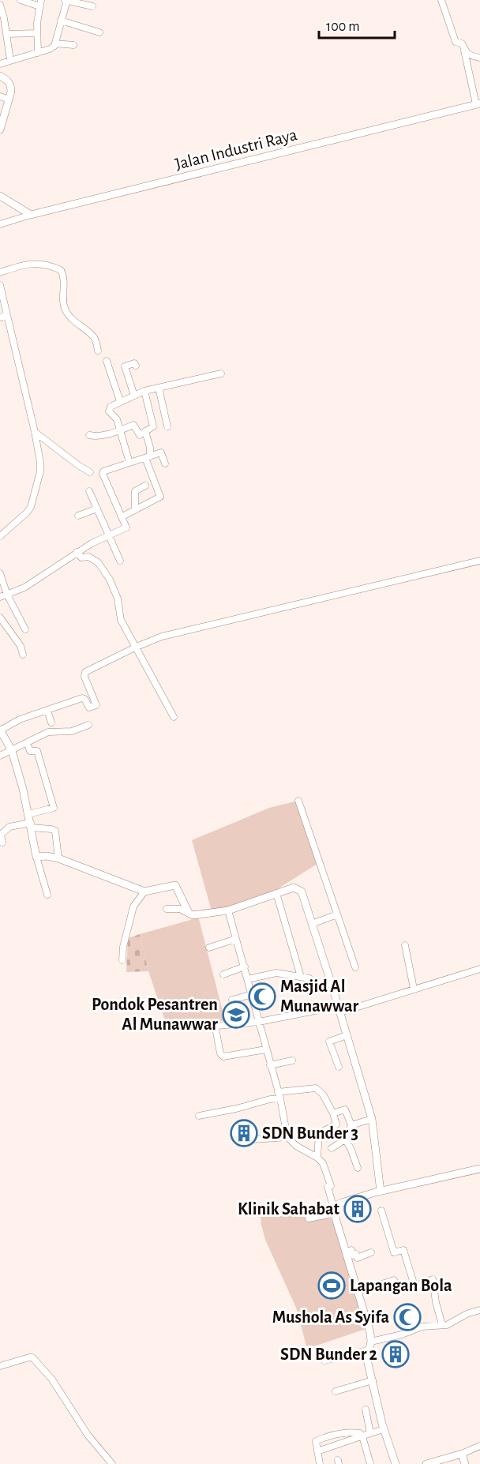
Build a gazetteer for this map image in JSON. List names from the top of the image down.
{
  "streets": {
    "street": ["Jalan Industri Raya"]
  },
  "places": {
    "mosque": ["Masjid Al Munawwar", "Mushola As Syifa"],
    "school or university": ["Pondok Pesantren Al Munawwar"],
    "building": ["SDN Bunder 3", "Klinik Sahabat", "SDN Bunder 2"],
    "sports": ["Lapangan Bola"]
  },
  "scale_bar": "100 m"
}
